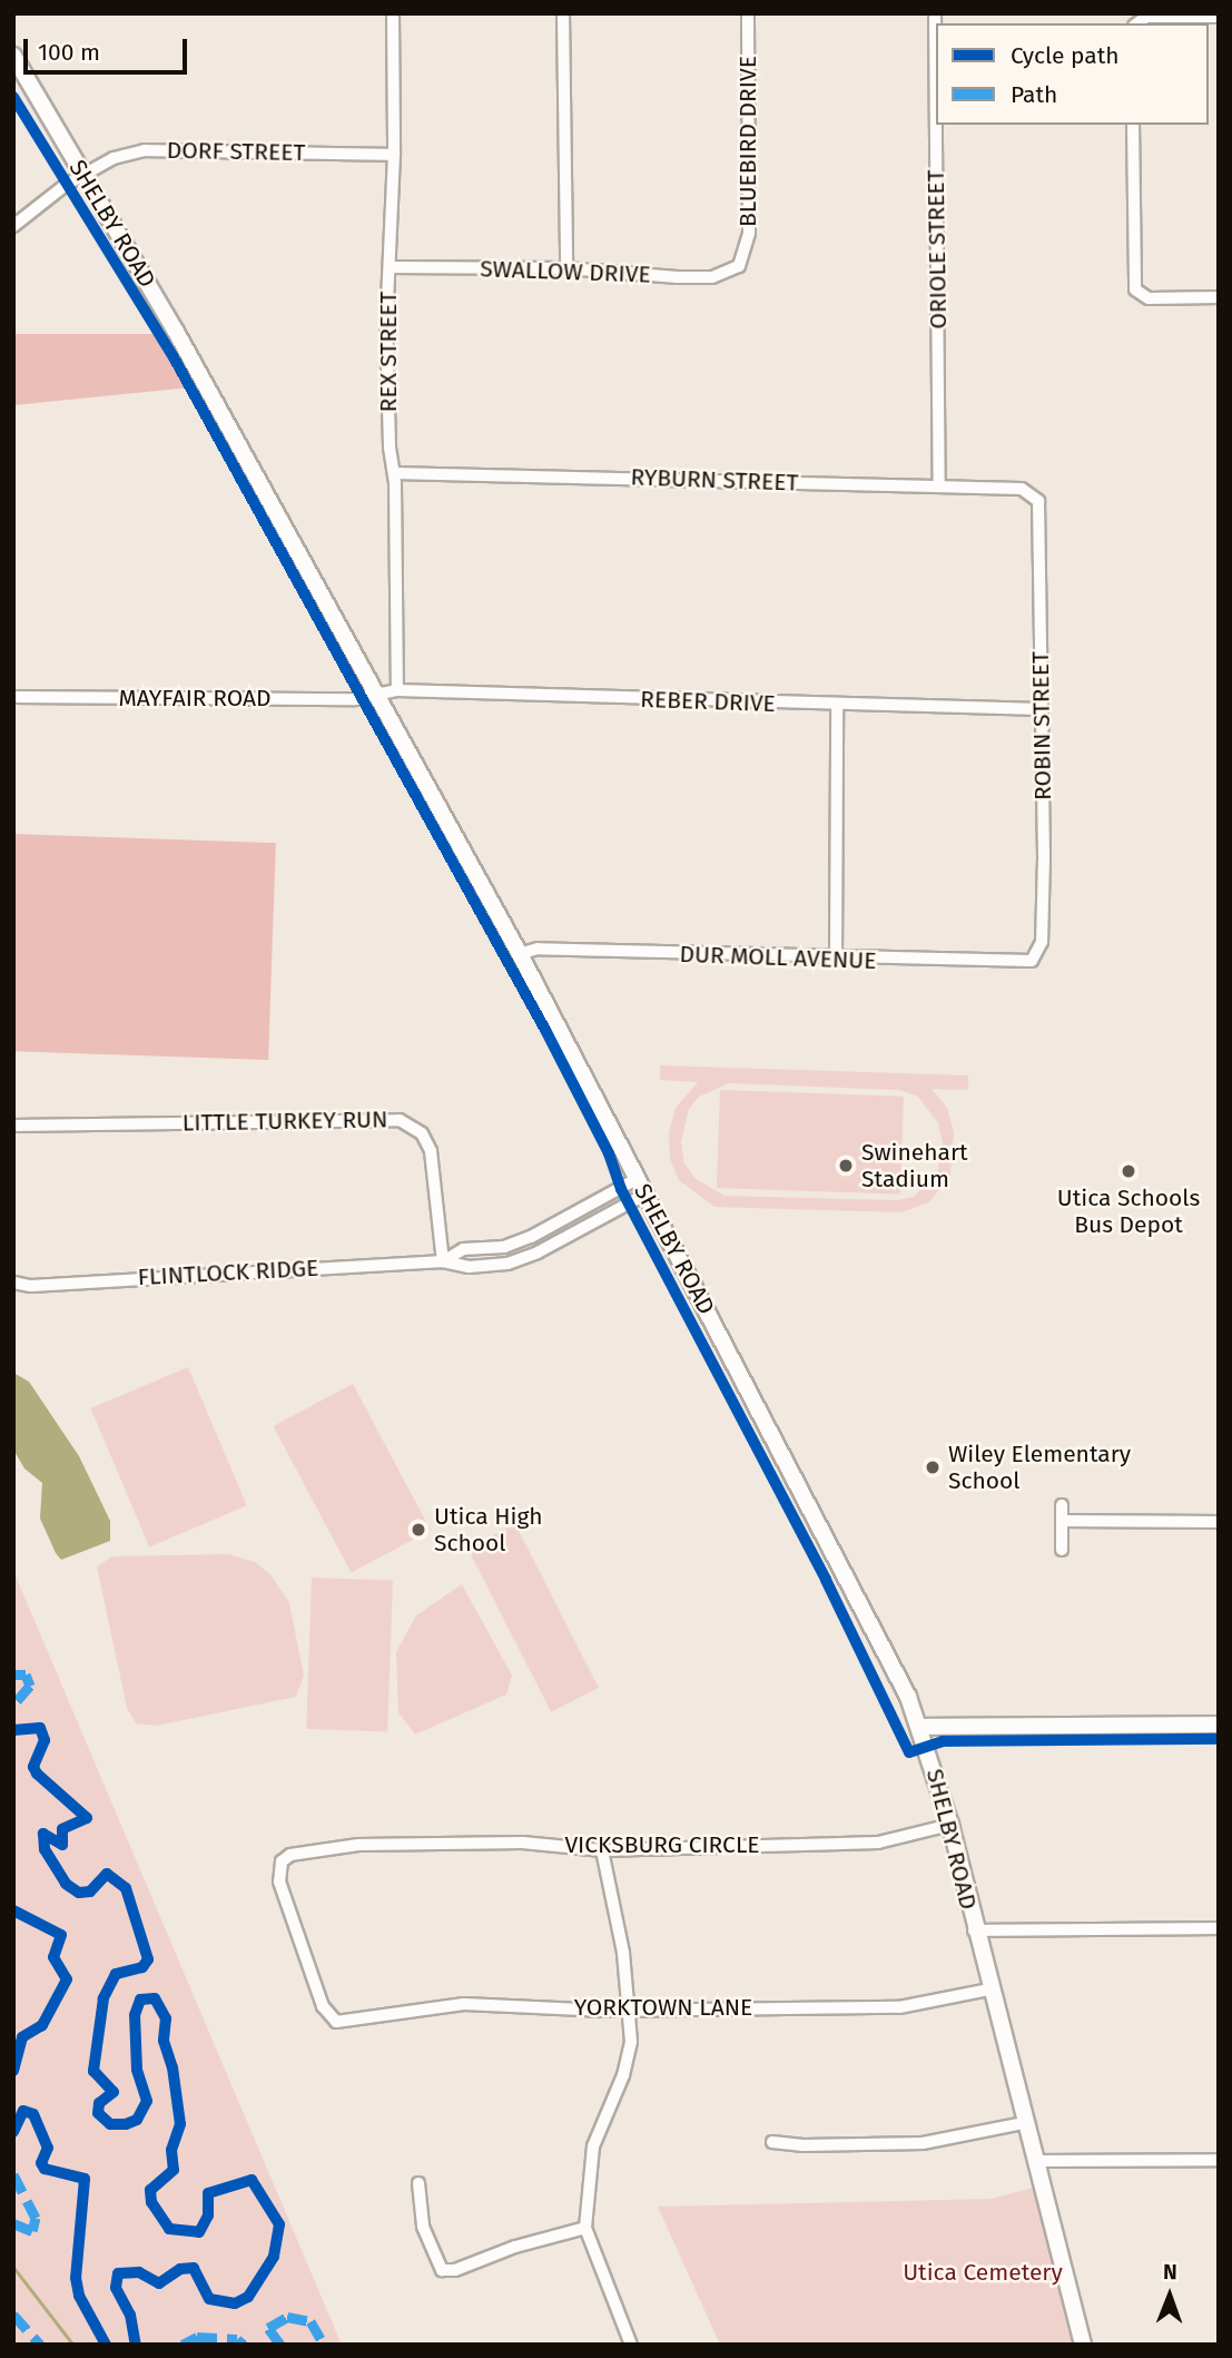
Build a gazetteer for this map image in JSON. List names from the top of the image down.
{
  "streets": {
    "street": [
      "BLUEBIRD DRIVE",
      "DORF STREET",
      "SHELBY ROAD",
      "ORIOLE STREET",
      "SWALLOW DRIVE",
      "REX STREET",
      "RYBURN STREET",
      "MAYFAIR ROAD",
      "REBER DRIVE",
      "ROBIN STREET",
      "DUR MOLL AVENUE",
      "LITTLE TURKEY RUN",
      "FLINTLOCK RIDGE",
      "VICKSBURG CIRCLE",
      "YORKTOWN LANE"
    ]
  },
  "crossings": [
    ["BLUEBIRD DRIVE", "SWALLOW DRIVE"],
    ["DORF STREET", "SHELBY ROAD"],
    ["DORF STREET", "REX STREET"],
    ["SHELBY ROAD", "MAYFAIR ROAD"],
    ["SHELBY ROAD", "REBER DRIVE"],
    ["SHELBY ROAD", "DUR MOLL AVENUE"],
    ["SHELBY ROAD", "FLINTLOCK RIDGE"],
    ["SHELBY ROAD", "VICKSBURG CIRCLE"],
    ["SHELBY ROAD", "YORKTOWN LANE"],
    ["ORIOLE STREET", "RYBURN STREET"],
    ["SWALLOW DRIVE", "REX STREET"],
    ["REX STREET", "RYBURN STREET"],
    ["REX STREET", "REBER DRIVE"],
    ["RYBURN STREET", "ROBIN STREET"],
    ["MAYFAIR ROAD", "REBER DRIVE"],
    ["REBER DRIVE", "ROBIN STREET"],
    ["ROBIN STREET", "DUR MOLL AVENUE"],
    ["LITTLE TURKEY RUN", "FLINTLOCK RIDGE"],
    ["VICKSBURG CIRCLE", "YORKTOWN LANE"]
  ],
  "parks": ["Utica Cemetery"],
  "places": [
    "Swinehart Stadium",
    "Utica Schools Bus Depot",
    "Wiley Elementary School",
    "Utica High School"
  ],
  "legend": ["Cycle path", "Path"],
  "scale_bar": "100 m",
  "north": "top"
}
